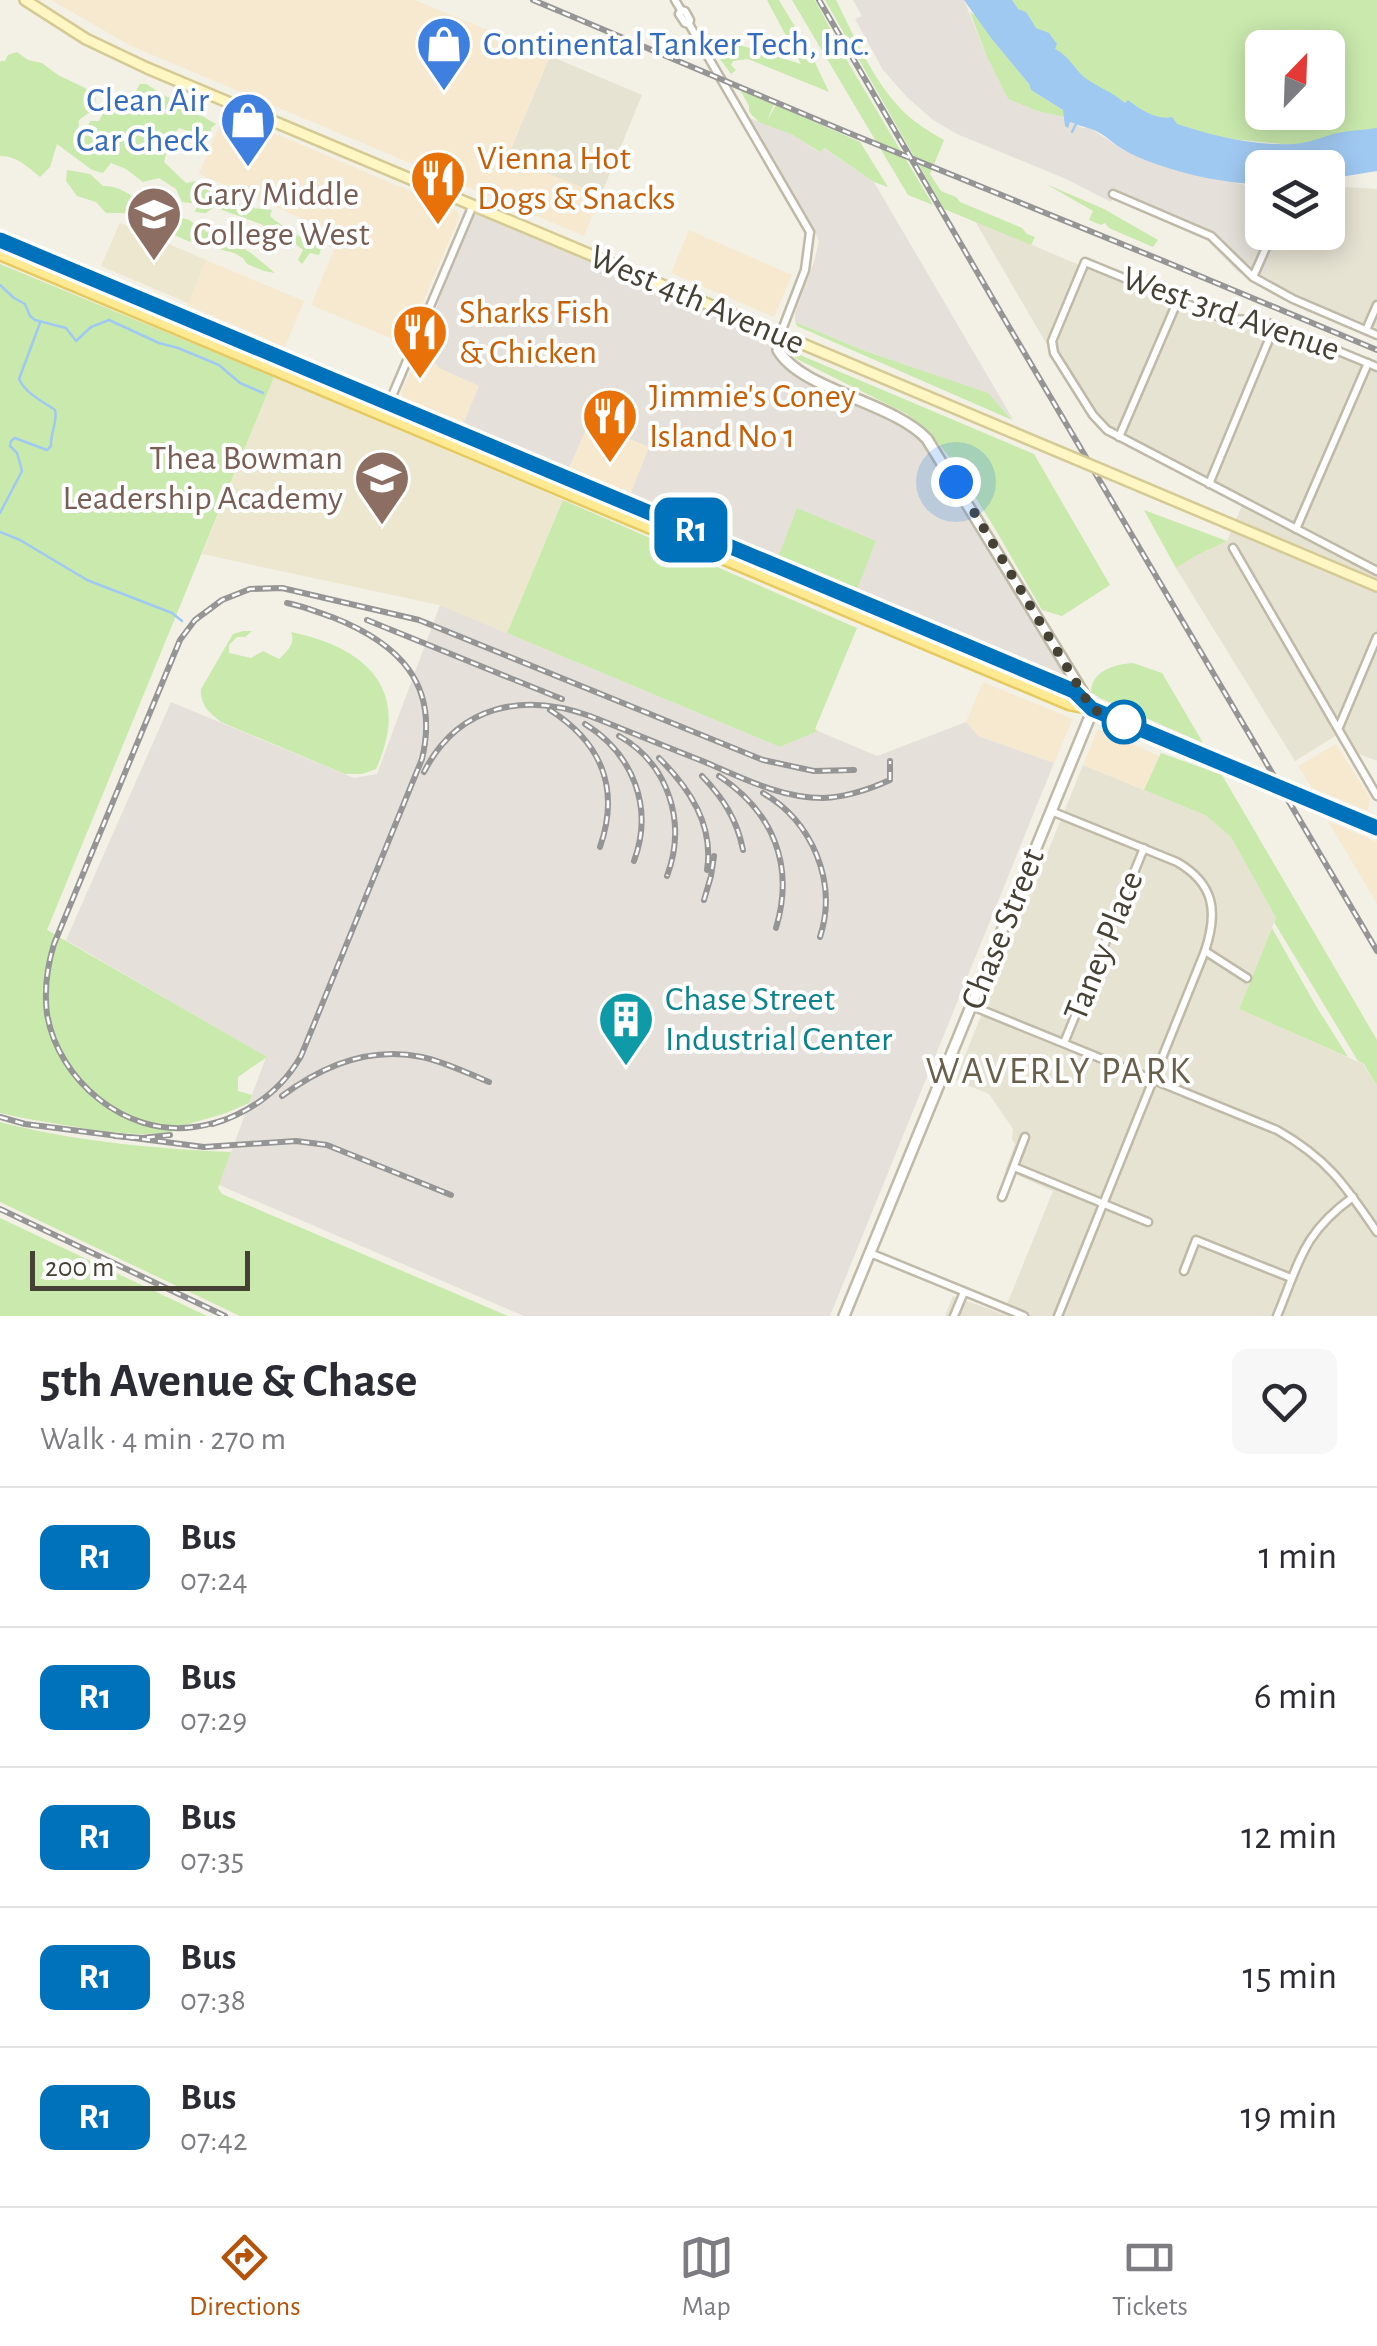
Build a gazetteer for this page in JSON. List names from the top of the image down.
{
  "streets": {
    "main road": ["West 4th Avenue"],
    "street": ["West 3rd Avenue", "Chase Street", "Taney Place"]
  },
  "districts": ["WAVERLY PARK"],
  "places": {
    "shop": ["Continental Tanker Tech, Inc.", "Clean Air Car Check"],
    "restaurant": ["Vienna Hot Dogs & Snacks", "Sharks Fish & Chicken", "Jimmie's Coney Island No 1"],
    "school or university": ["Gary Middle College West", "Thea Bowman Leadership Academy"],
    "building": ["Chase Street Industrial Center"]
  },
  "lines": ["bus line R1"],
  "scale_bar": "200 m",
  "north": "top right",
  "page": {
    "on_map": "R1",
    "scale": "200 m",
    "heading": ["5th Avenue & Chase", "Walk · 4 min · 270 m"],
    "list": [
      {
        "mark": "R1",
        "name": "Bus",
        "note": "07:24",
        "value": "1 min"
      },
      {
        "mark": "R1",
        "name": "Bus",
        "note": "07:29",
        "value": "6 min"
      },
      {
        "mark": "R1",
        "name": "Bus",
        "note": "07:35",
        "value": "12 min"
      },
      {
        "mark": "R1",
        "name": "Bus",
        "note": "07:38",
        "value": "15 min"
      },
      {
        "mark": "R1",
        "name": "Bus",
        "note": "07:42",
        "value": "19 min"
      }
    ],
    "tabs": ["Directions", "Map", "Tickets"]
  }
}
